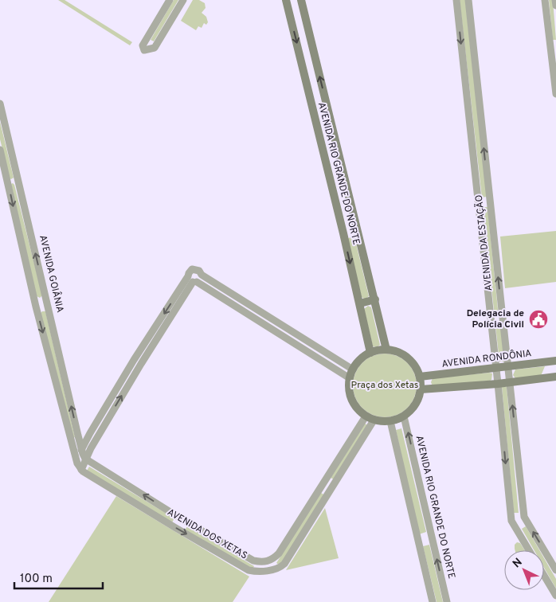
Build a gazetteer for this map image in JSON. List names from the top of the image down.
{
  "streets": {
    "main road": ["AVENIDA RIO GRANDE DO NORTE", "AVENIDA RONDÔNIA"],
    "street": ["AVENIDA DA ESTAÇÃO", "AVENIDA GOIÂNIA", "AVENIDA DOS XETAS"]
  },
  "crossings": [
    ["AVENIDA RIO GRANDE DO NORTE", "AVENIDA RONDÔNIA"],
    ["AVENIDA RIO GRANDE DO NORTE", "AVENIDA DOS XETAS"],
    ["AVENIDA DA ESTAÇÃO", "AVENIDA RONDÔNIA"],
    ["AVENIDA RONDÔNIA", "AVENIDA DOS XETAS"]
  ],
  "parks": ["Praça dos Xetas"],
  "places": {
    "public building": ["Delegacia de Polícia Civil"]
  },
  "scale_bar": "100 m",
  "north": "top left"
}
